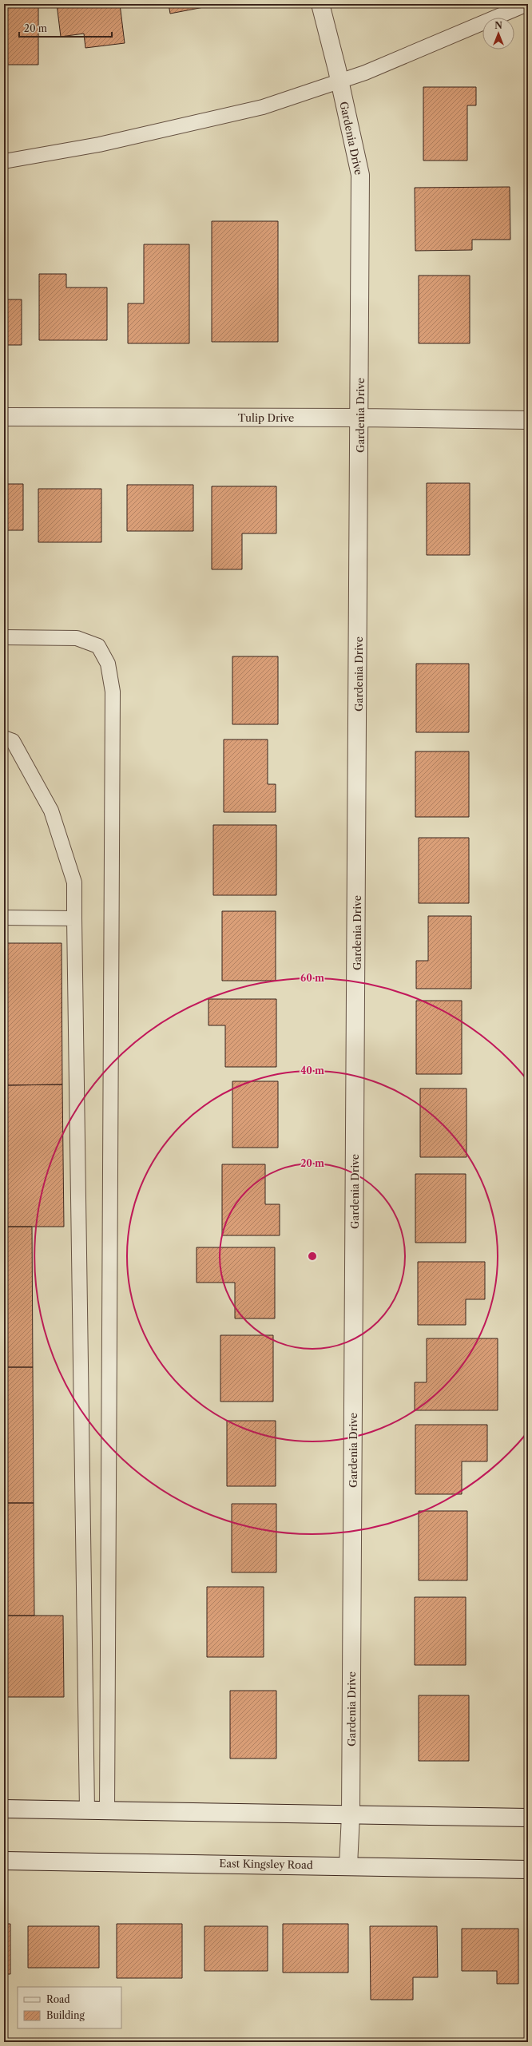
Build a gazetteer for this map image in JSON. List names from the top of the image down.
{
  "streets": {
    "street": ["Gardenia Drive", "Tulip Drive", "East Kingsley Road"]
  },
  "crossings": [
    ["Gardenia Drive", "Tulip Drive"],
    ["Gardenia Drive", "East Kingsley Road"]
  ],
  "legend": ["Road", "Building"],
  "scale_bar": "20 m",
  "north": "top",
  "rings": ["60 m", "40 m", "20 m"]
}
